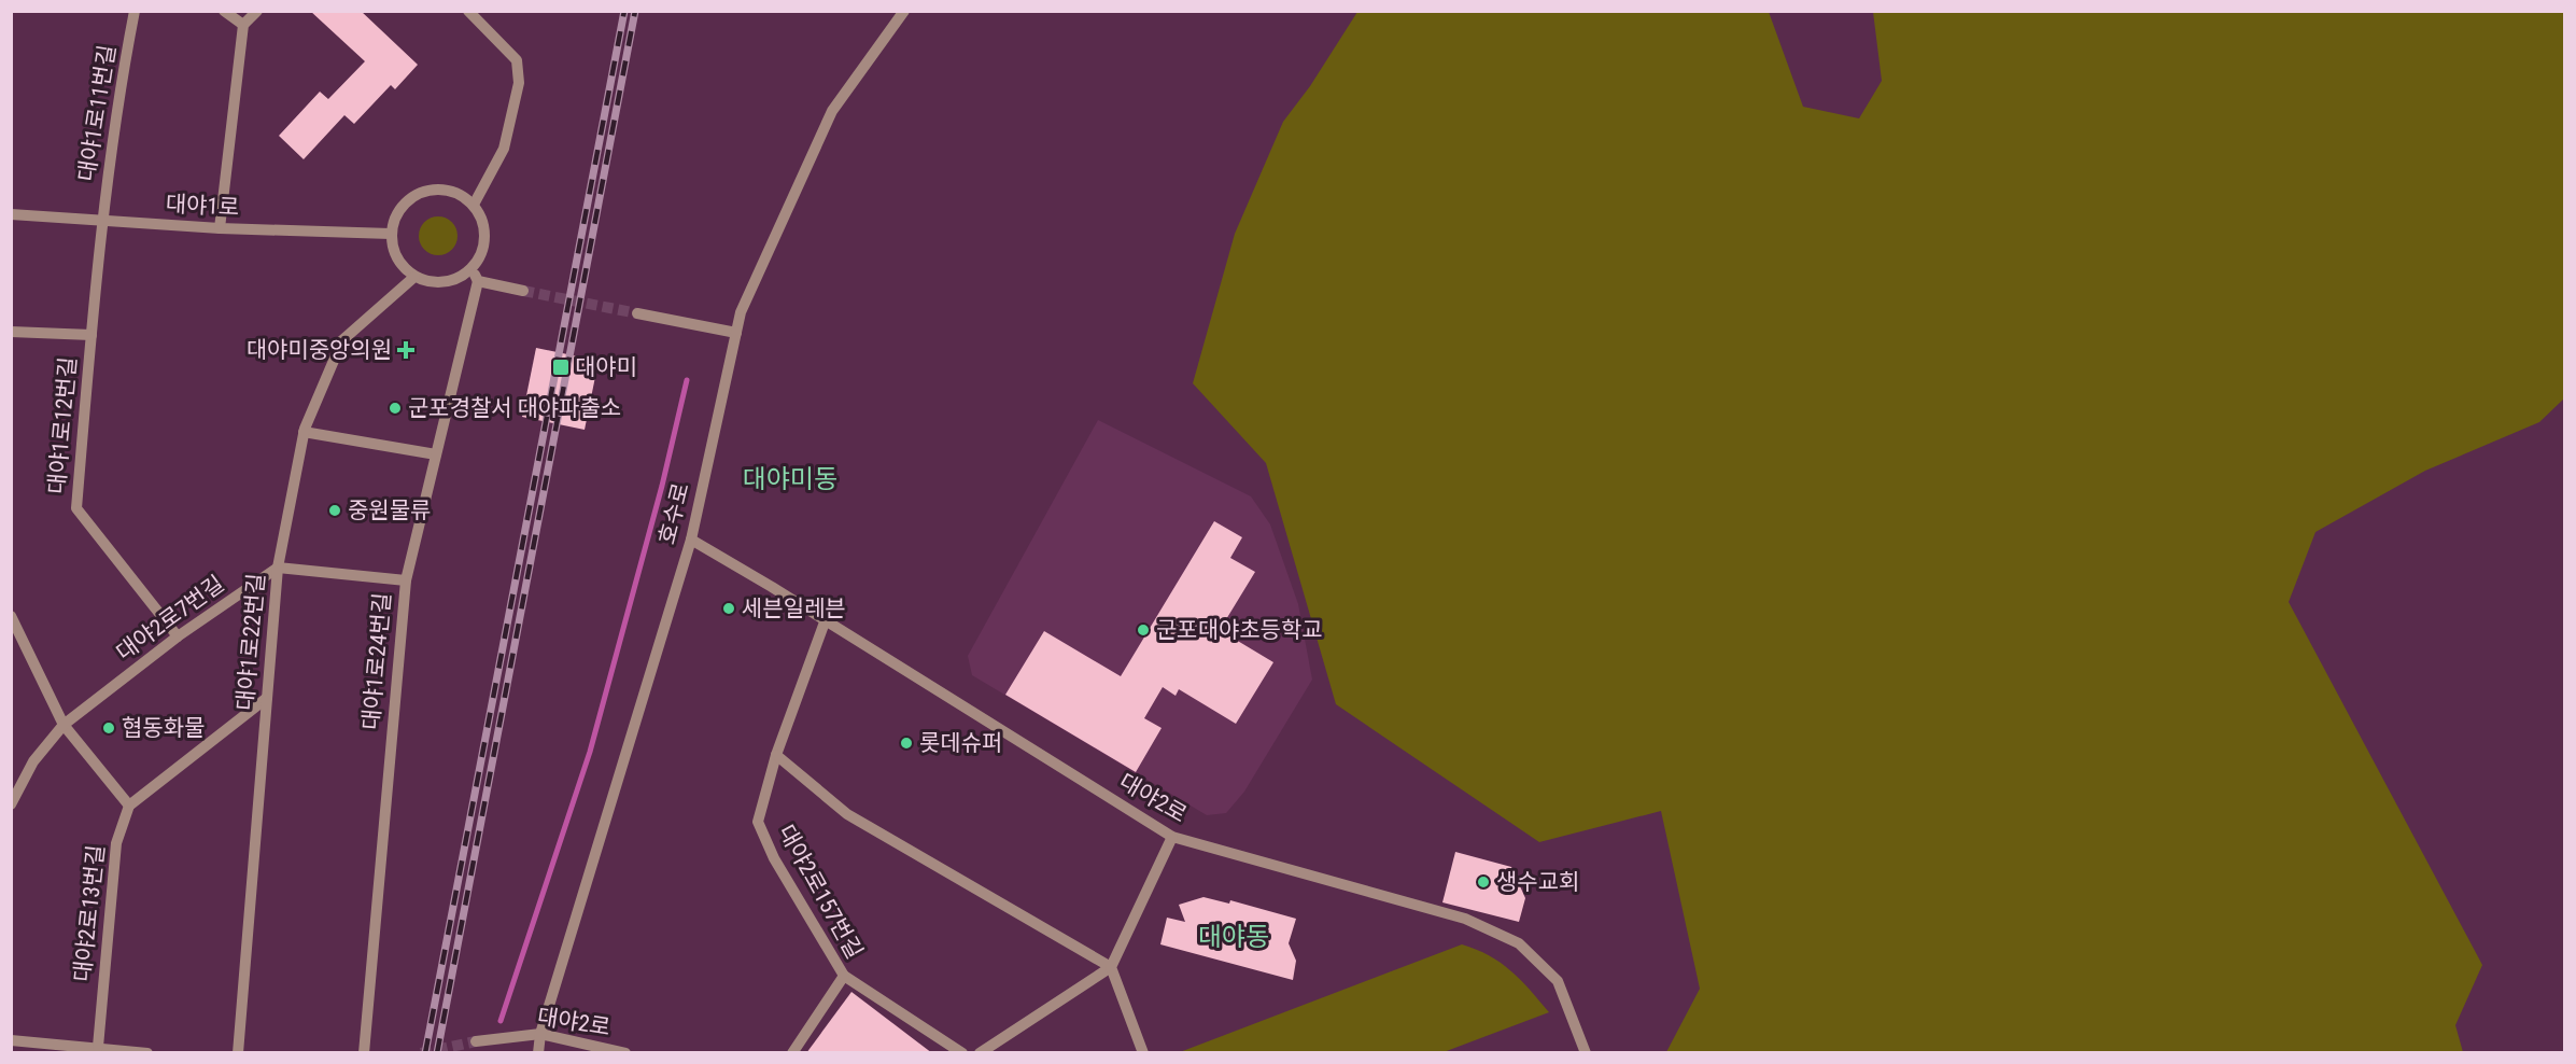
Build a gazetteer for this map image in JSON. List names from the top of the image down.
{
  "streets": {
    "street": [
      "대야1로11번길",
      "대야1로",
      "대야1로12번길",
      "호수로",
      "대야2로7번길",
      "대야1로22번길",
      "대야1로24번길",
      "대야2로",
      "대야2로157번길",
      "대야2로13번길"
    ]
  },
  "crossings": [
    ["대야1로11번길", "대야1로"],
    ["대야1로11번길", "대야1로12번길"],
    ["대야1로", "대야1로12번길"],
    ["대야1로", "대야1로22번길"],
    ["대야1로12번길", "대야2로7번길"],
    ["호수로", "대야2로"],
    ["대야2로7번길", "대야1로22번길"],
    ["대야2로", "대야2로157번길"]
  ],
  "districts": ["대야미동", "대야동"],
  "places": {
    "health": ["대야미중앙의원"],
    "transit": ["대야미"],
    "other": [
      "군포경찰서 대야파출소",
      "중원물류",
      "세븐일레븐",
      "군포대야초등학교",
      "협동화물",
      "롯데슈퍼",
      "생수교회"
    ]
  }
}
